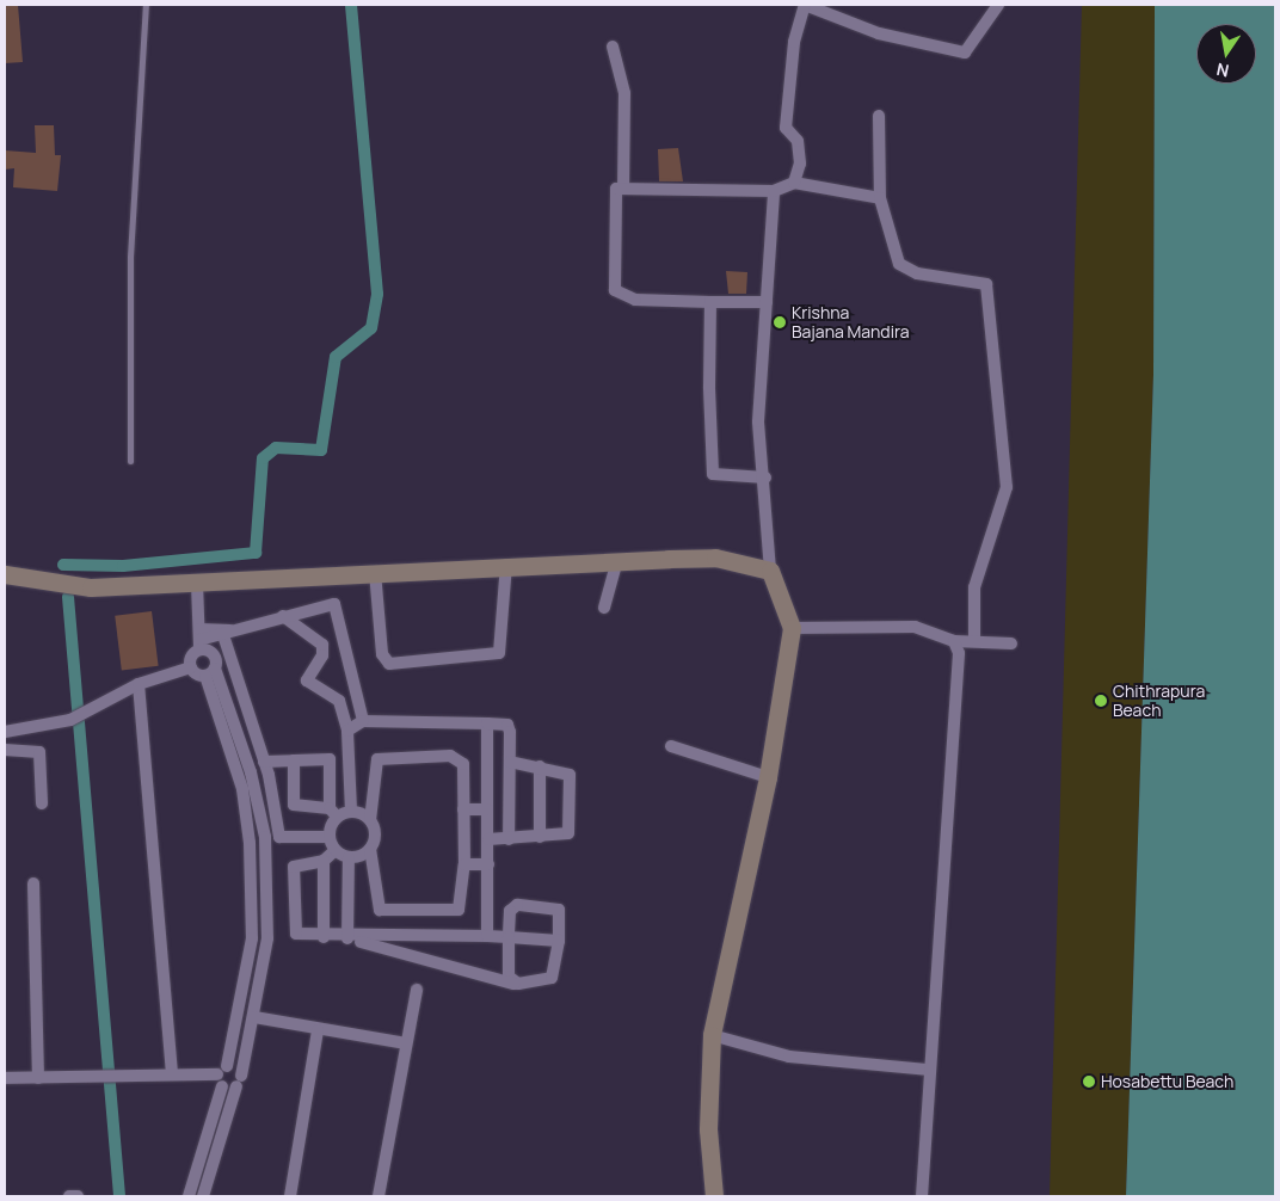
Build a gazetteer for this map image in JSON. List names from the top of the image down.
{
  "places": ["Krishna Bajana Mandira", "Chithrapura Beach", "Hosabettu Beach"],
  "north": "bottom"
}
